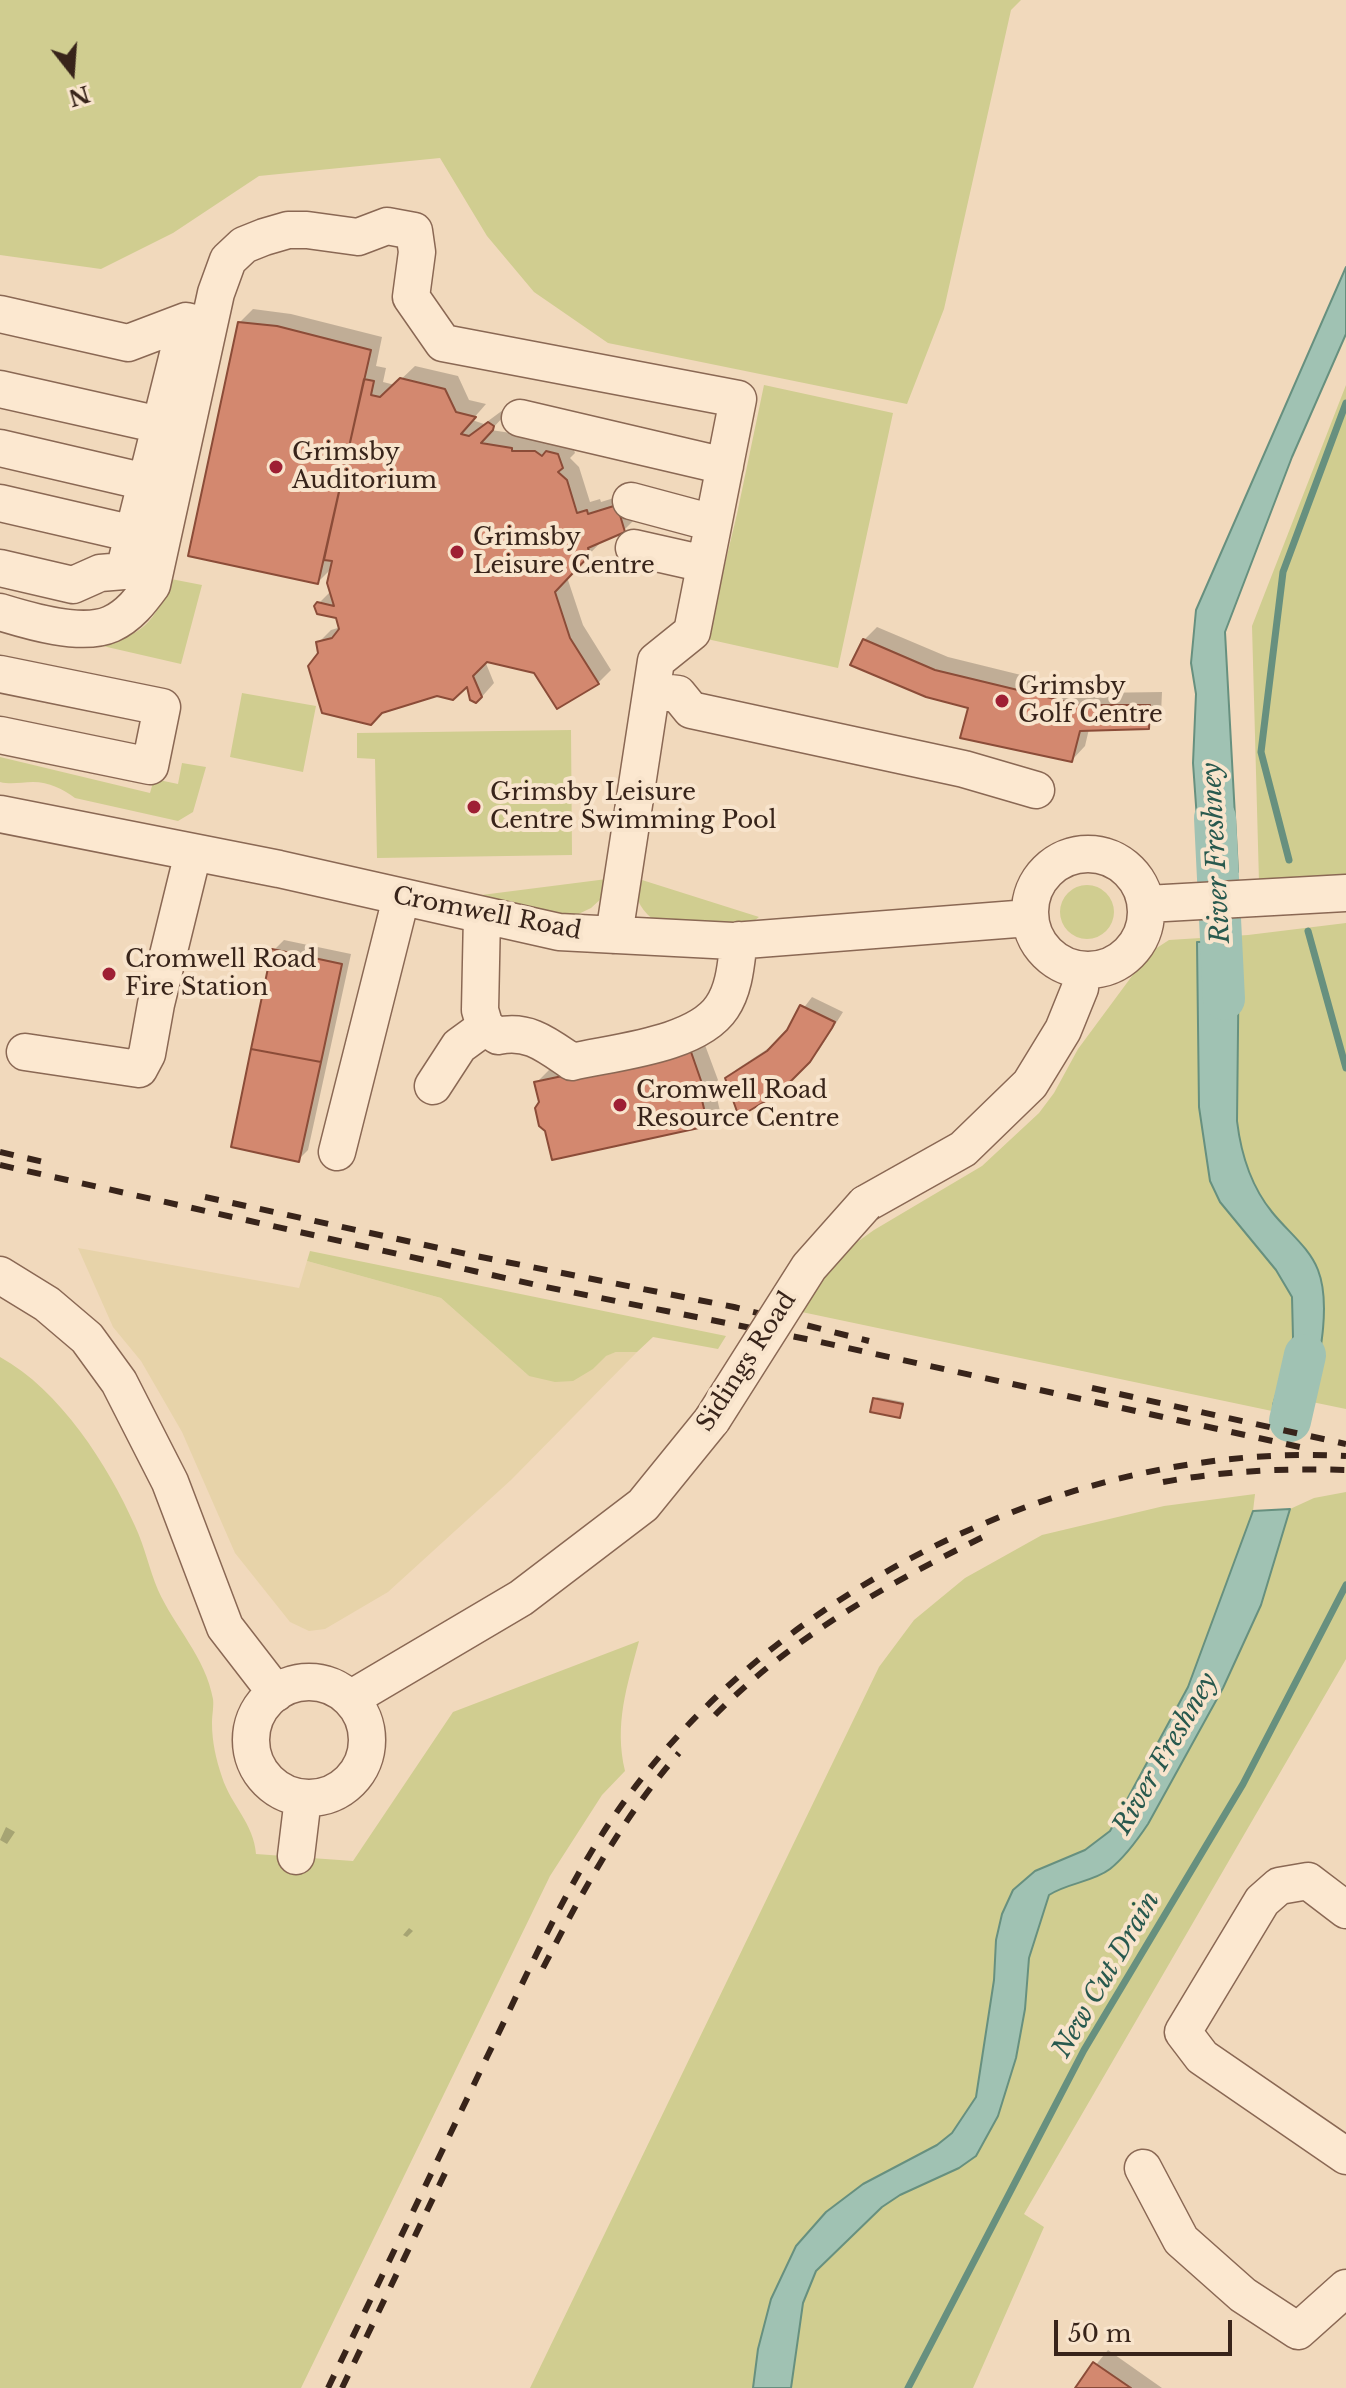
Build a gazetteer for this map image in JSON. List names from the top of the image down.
{
  "streets": {
    "street": ["Cromwell Road", "Sidings Road"]
  },
  "crossings": [
    ["Cromwell Road", "Sidings Road"]
  ],
  "water": ["River Freshney", "New Cut Drain"],
  "places": [
    "Grimsby Auditorium",
    "Grimsby Leisure Centre",
    "Grimsby Golf Centre",
    "Grimsby Leisure Centre Swimming Pool",
    "Cromwell Road Fire Station",
    "Cromwell Road Resource Centre"
  ],
  "scale_bar": "50 m",
  "north": "bottom"
}
